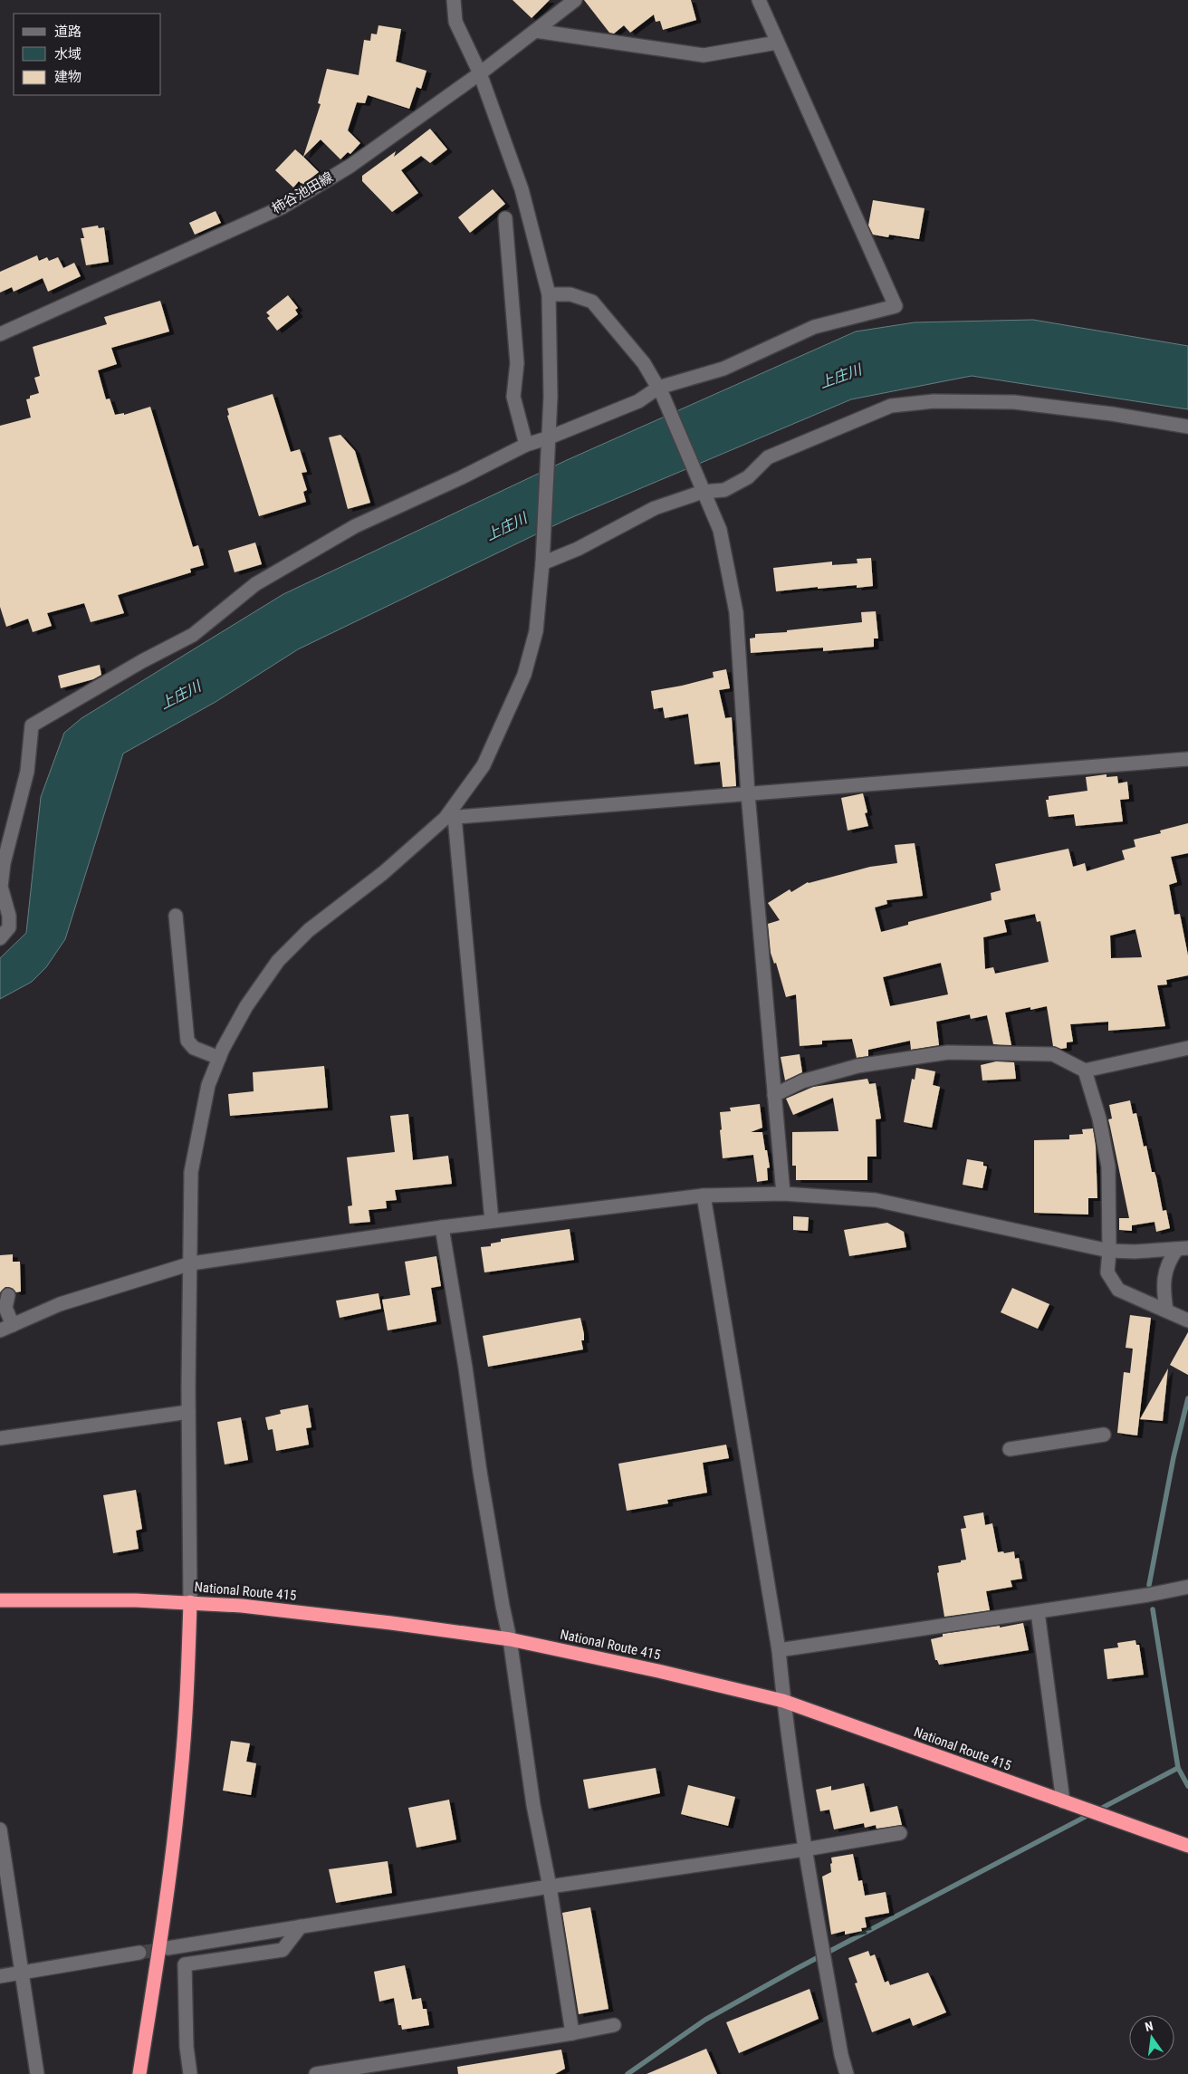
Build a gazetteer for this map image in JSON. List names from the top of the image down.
{
  "streets": {
    "highway": ["National Route 415"],
    "street": ["柿谷池田線"]
  },
  "water": ["上庄川"],
  "legend": ["道路", "水域", "建物"],
  "north": "top"
}
